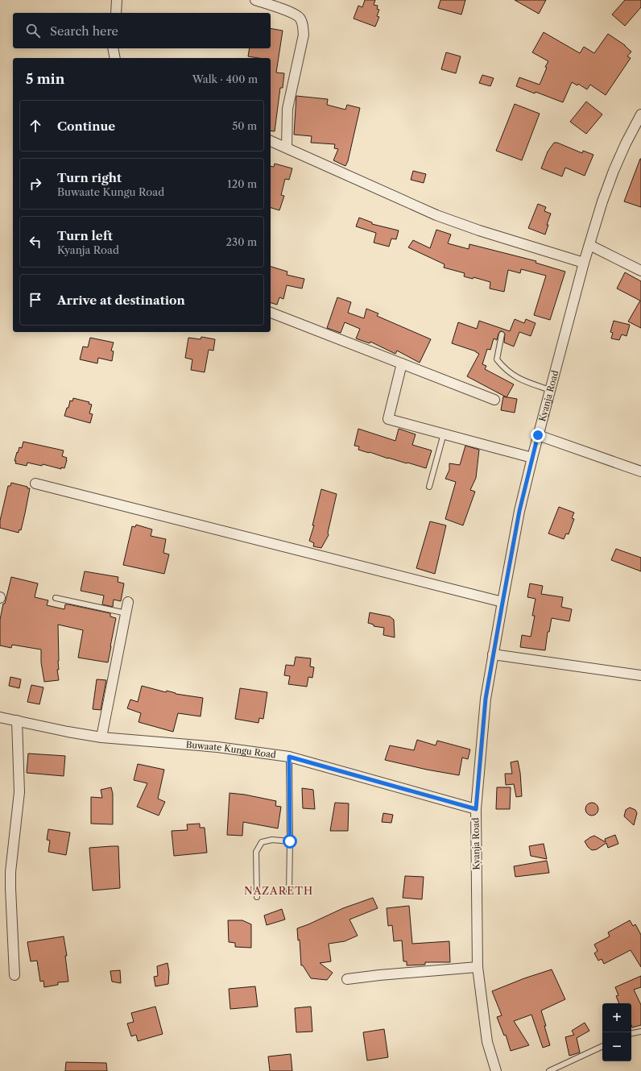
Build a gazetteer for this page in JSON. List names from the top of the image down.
{
  "streets": {
    "street": ["Kyanja Road", "Buwaate Kungu Road"]
  },
  "crossings": [
    ["Kyanja Road", "Buwaate Kungu Road"]
  ],
  "districts": ["NAZARETH"],
  "page": {
    "search": "Search here",
    "heading": ["5 min", "Walk · 400 m"],
    "list": [
      ["Continue", "50 m"],
      ["Turn right", "Buwaate Kungu Road", "120 m"],
      ["Turn left", "Kyanja Road", "230 m"],
      "Arrive at destination"
    ],
    "map_buttons": ["+", "−"]
  }
}
